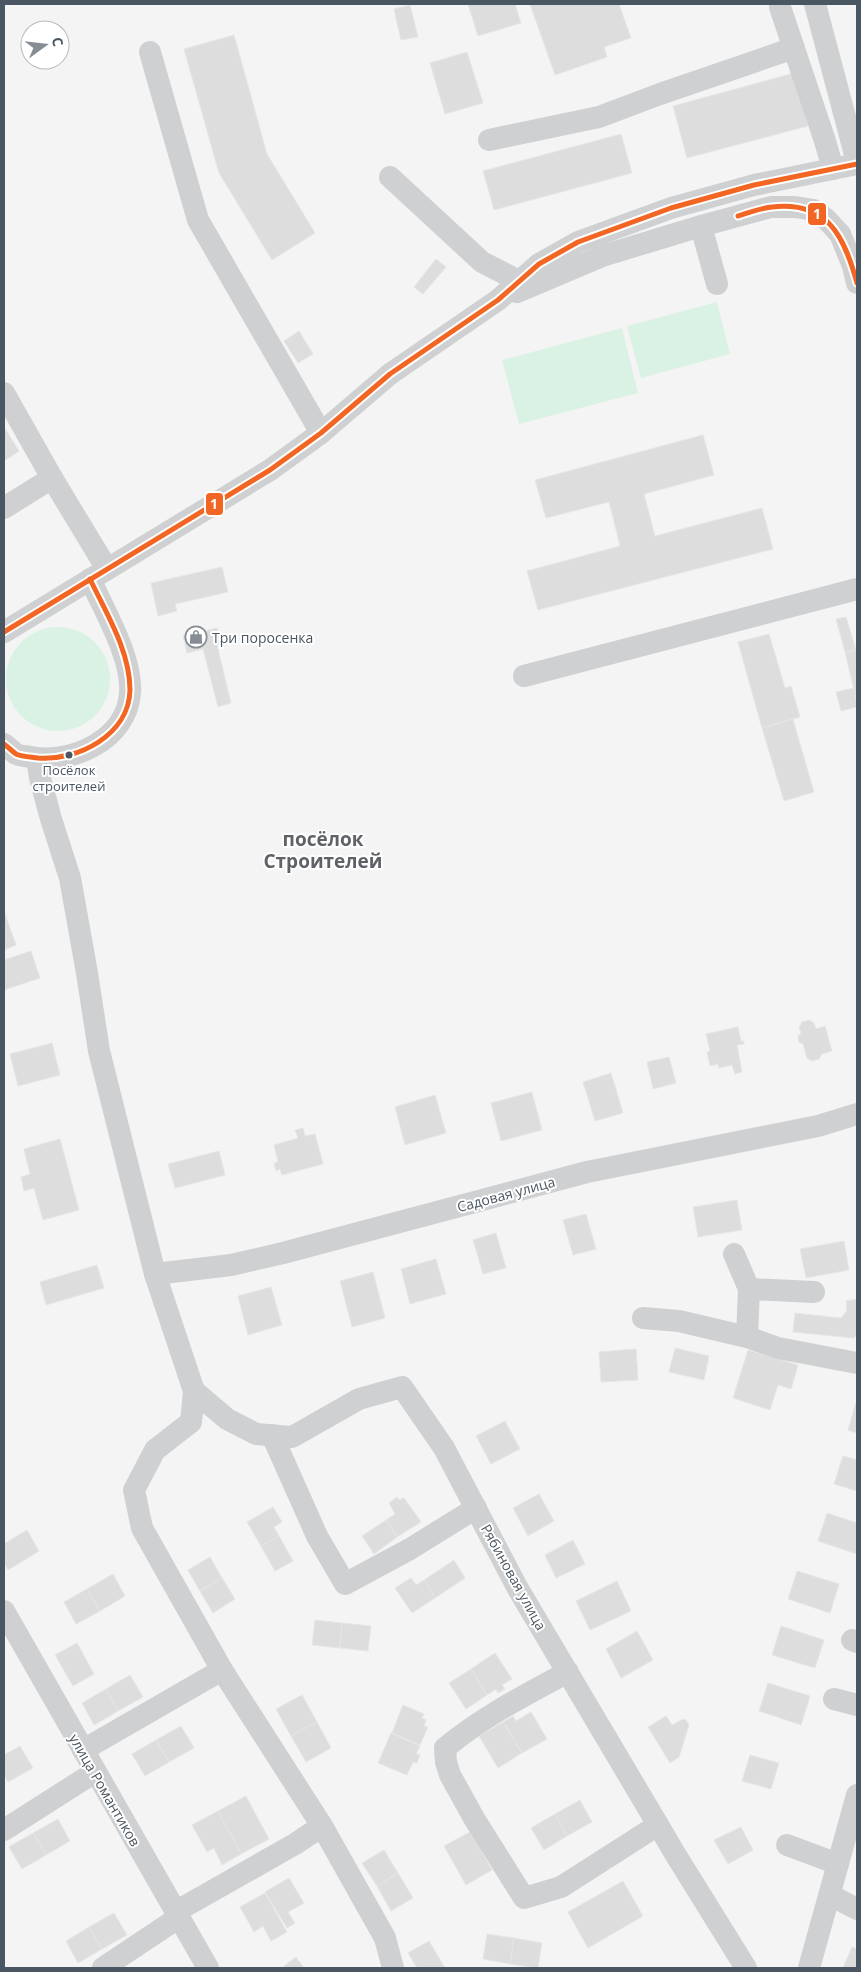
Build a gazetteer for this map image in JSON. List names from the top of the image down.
{
  "streets": {
    "street": ["Садовая улица", "Рябиновая улица", "улица Романтиков"]
  },
  "districts": ["посёлок Строителей"],
  "places": {
    "shop": ["Три поросенка"],
    "other": ["Посёлок строителей"]
  },
  "lines": ["transit line 1"],
  "north": "right"
}
